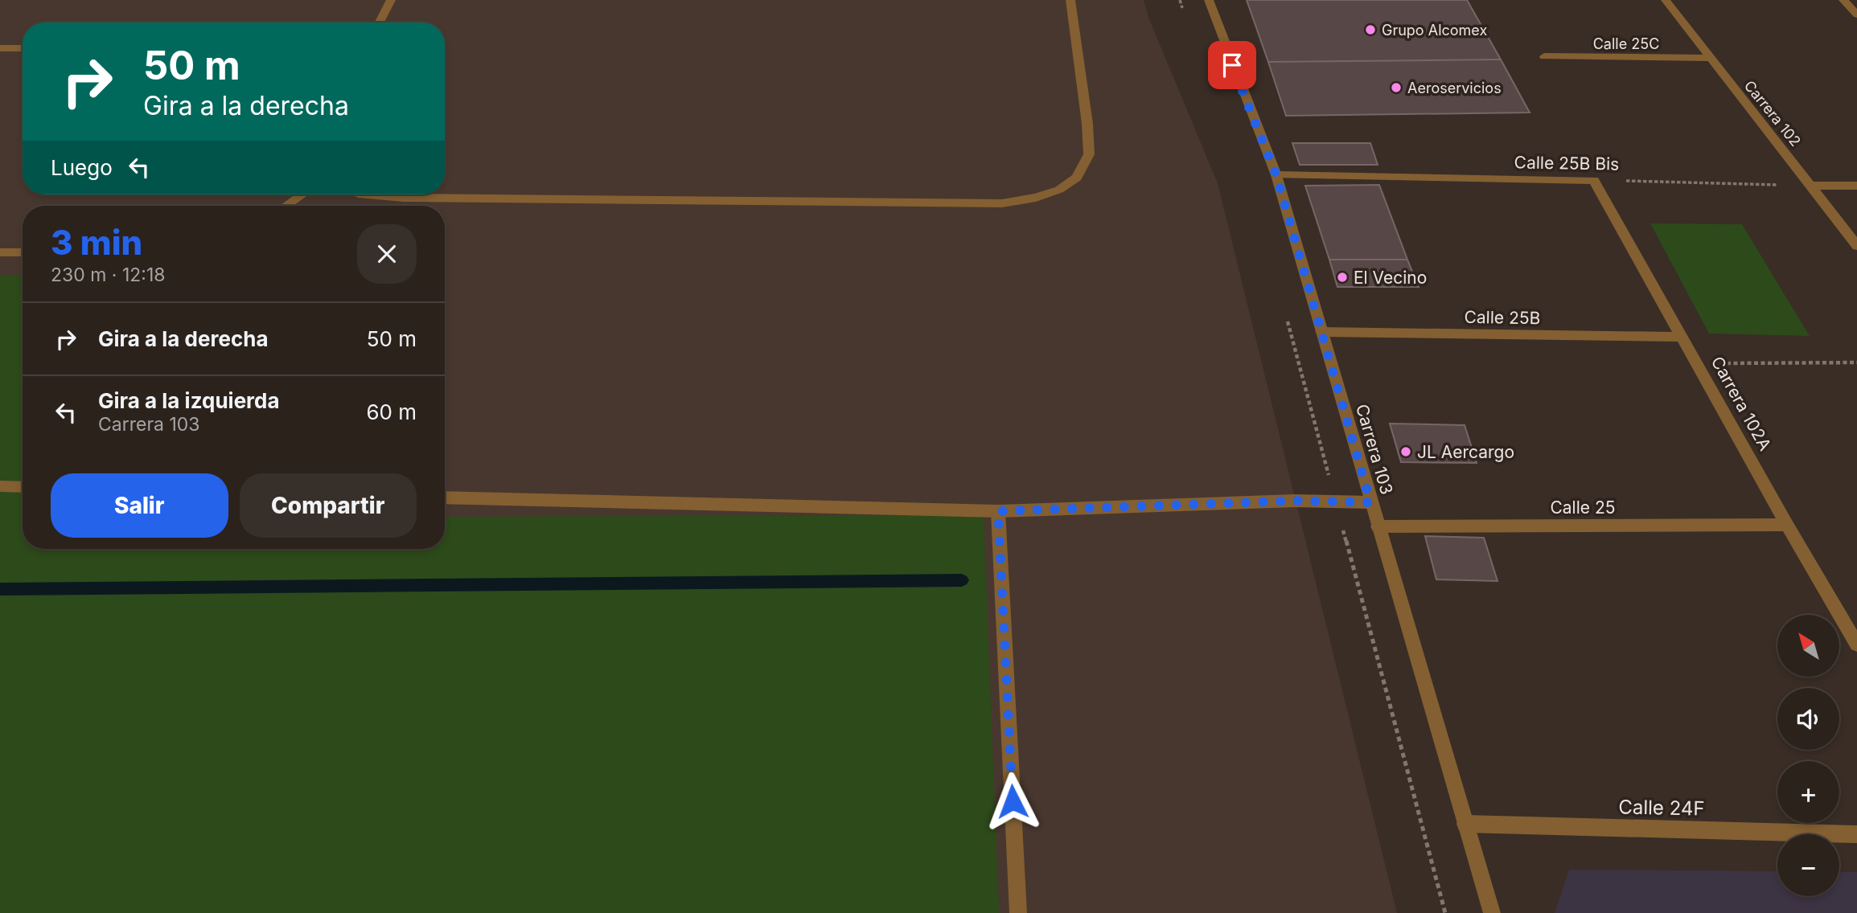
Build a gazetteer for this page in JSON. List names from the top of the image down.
{
  "streets": {
    "street": [
      "Calle 25C",
      "Carrera 102",
      "Calle 25B Bis",
      "Calle 25B",
      "Carrera 102A",
      "Carrera 103",
      "Calle 25",
      "Calle 24F"
    ]
  },
  "crossings": [
    ["Calle 25C", "Carrera 102"],
    ["Carrera 102", "Calle 25B Bis"],
    ["Calle 25B Bis", "Carrera 102A"],
    ["Calle 25B Bis", "Carrera 103"],
    ["Calle 25B", "Carrera 102A"],
    ["Calle 25B", "Carrera 103"],
    ["Carrera 102A", "Calle 25"],
    ["Carrera 103", "Calle 25"],
    ["Carrera 103", "Calle 24F"]
  ],
  "places": [
    "Grupo Alcomex",
    "Aeroservicios",
    "El Vecino",
    "JL Aercargo"
  ],
  "north": "top left",
  "page": {
    "turn": ["50 m", "Gira a la derecha"],
    "then": "Luego",
    "heading": ["3 min", "230 m · 12:18"],
    "list": [
      {
        "name": "Gira a la derecha",
        "value": "50 m"
      },
      {
        "name": "Gira a la izquierda",
        "note": "Carrera 103",
        "value": "60 m"
      }
    ],
    "buttons": ["Salir", "Compartir"],
    "map_buttons": ["+", "−"]
  }
}
